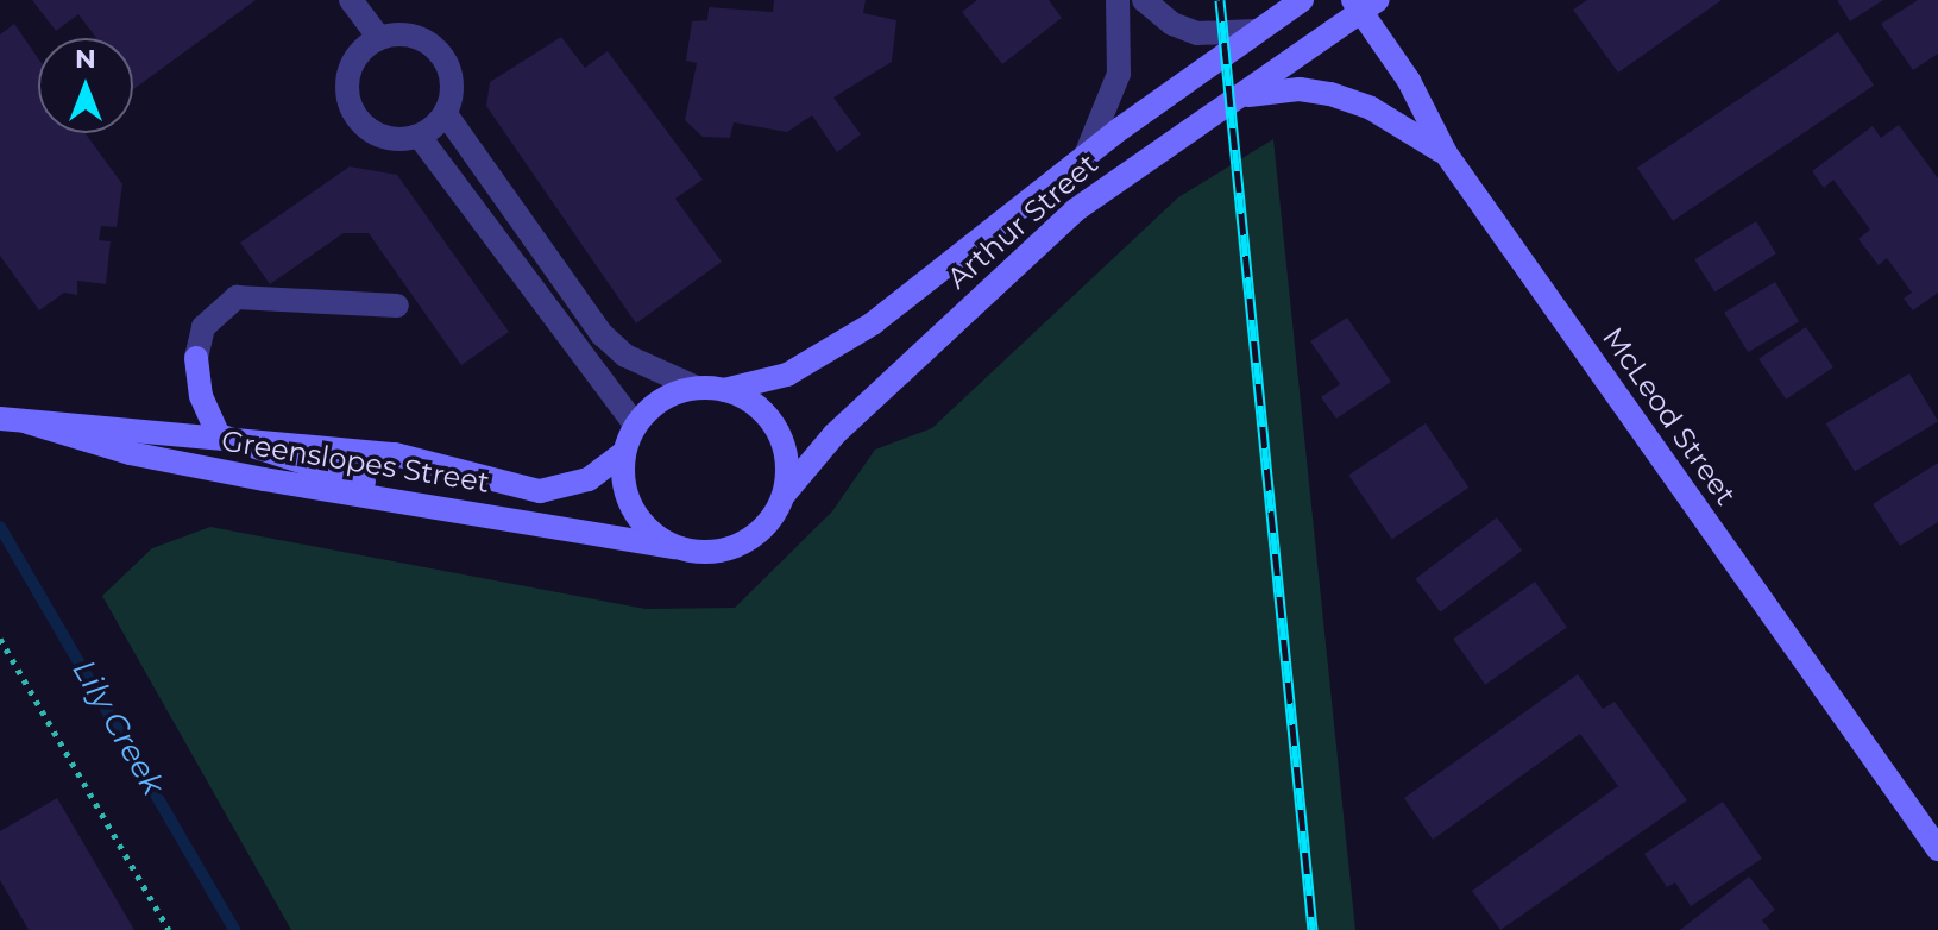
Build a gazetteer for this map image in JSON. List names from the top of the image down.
{
  "streets": {
    "street": ["Arthur Street", "McLeod Street", "Greenslopes Street"]
  },
  "crossings": [
    ["Arthur Street", "McLeod Street"],
    ["Arthur Street", "Greenslopes Street"]
  ],
  "water": ["Lily Creek"],
  "north": "top"
}
